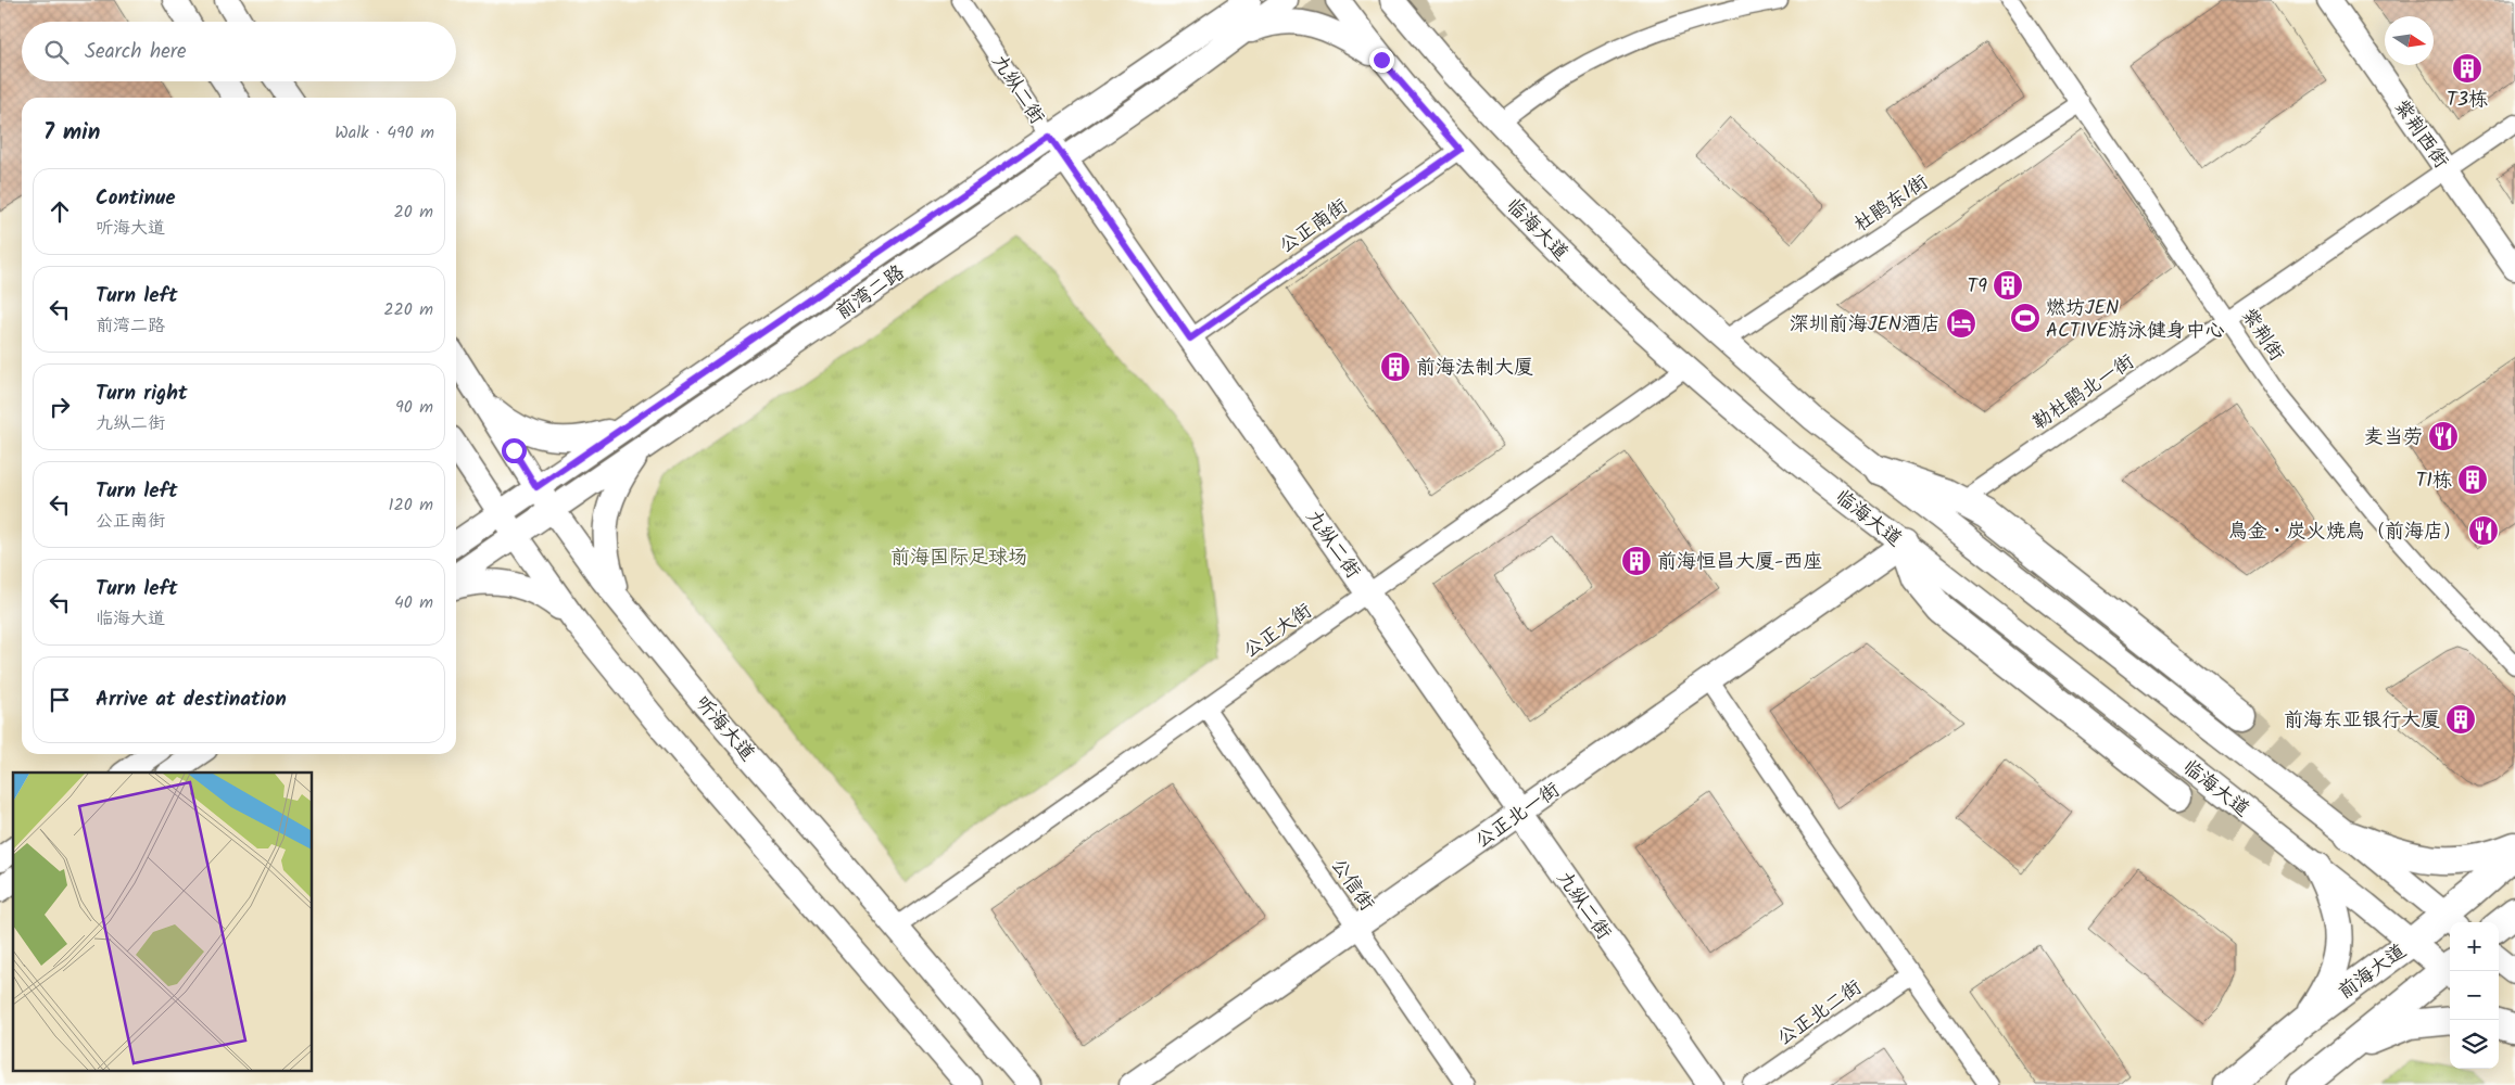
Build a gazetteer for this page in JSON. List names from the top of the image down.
{
  "streets": {
    "main road": [
      "九纵二街",
      "紫荆西街",
      "临海大道",
      "前湾二路",
      "听海大道",
      "公正北一街",
      "前海大道"
    ],
    "street": [
      "杜鹃东1街",
      "公正南街",
      "紫荆街",
      "勒杜鹃北一街",
      "公正大街",
      "公信街",
      "公正北二街"
    ]
  },
  "crossings": [
    ["九纵二街", "公正南街"],
    ["九纵二街", "前湾二路"],
    ["九纵二街", "公正大街"],
    ["九纵二街", "公正北一街"],
    ["紫荆西街", "勒杜鹃北一街"],
    ["杜鹃东1街", "紫荆街"],
    ["公正南街", "临海大道"],
    ["临海大道", "公正大街"],
    ["临海大道", "公正北一街"],
    ["临海大道", "前海大道"],
    ["前湾二路", "听海大道"],
    ["紫荆街", "勒杜鹃北一街"],
    ["公正大街", "听海大道"],
    ["公正大街", "公信街"],
    ["公正北一街", "公信街"]
  ],
  "parks": ["前海国际足球场"],
  "places": {
    "building": [
      "T3栋",
      "T9",
      "前海法制大厦",
      "T1栋",
      "前海恒昌大厦-西座",
      "前海东亚银行大厦"
    ],
    "sports": ["燃坊JEN ACTIVE游泳健身中心"],
    "hotel": ["深圳前海JEN酒店"],
    "restaurant": ["麦当劳", "鳥金・炭火焼鳥（前海店）"]
  },
  "north": "right",
  "page": {
    "search": "Search here",
    "heading": ["7 min", "Walk · 490 m"],
    "list": [
      ["Continue", "听海大道", "20 m"],
      ["Turn left", "前湾二路", "220 m"],
      ["Turn right", "九纵二街", "90 m"],
      ["Turn left", "公正南街", "120 m"],
      ["Turn left", "临海大道", "40 m"],
      "Arrive at destination"
    ],
    "map_buttons": ["+", "−"]
  }
}
